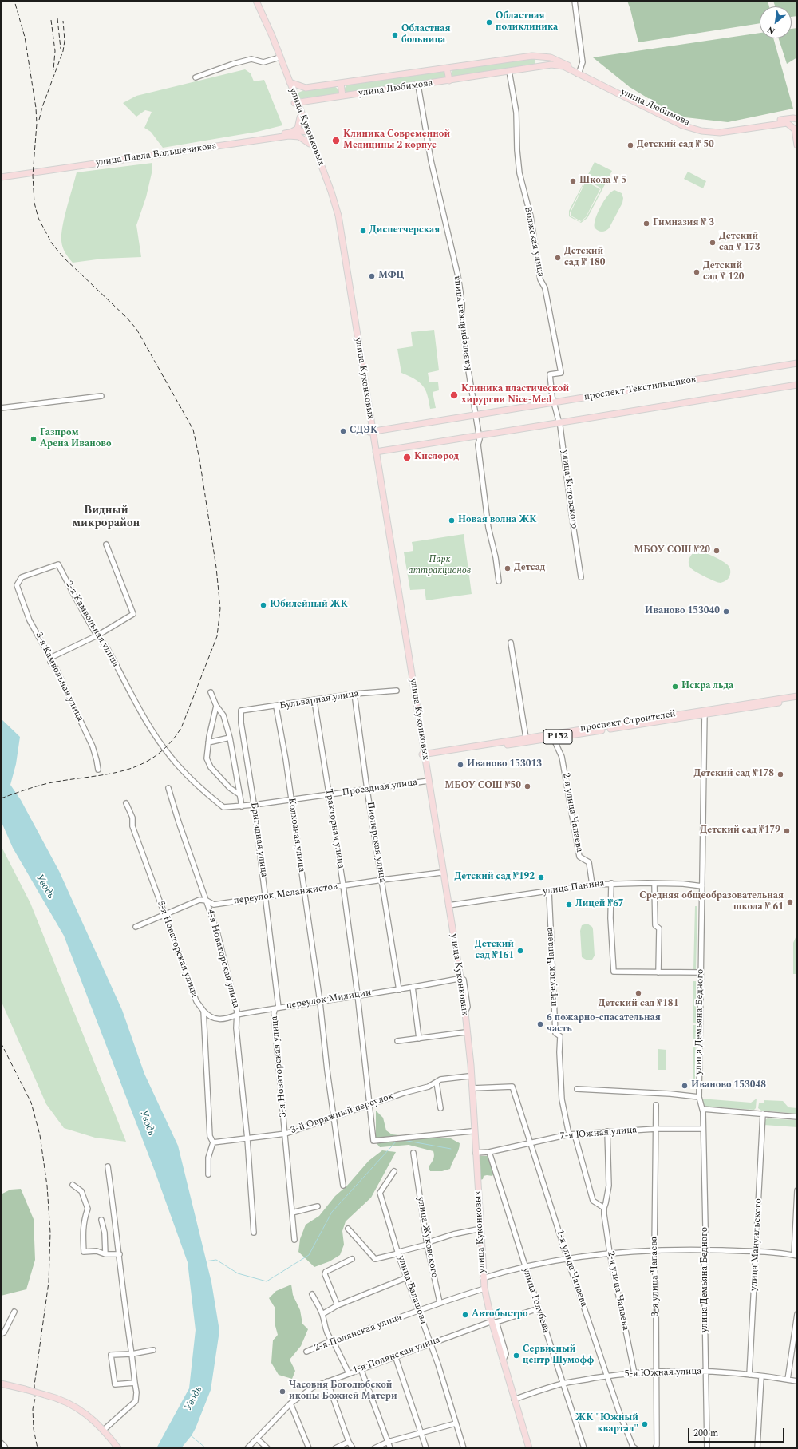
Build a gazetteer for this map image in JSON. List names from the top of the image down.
{
  "streets": {
    "main road": [
      "улица Любимова",
      "улица Куконковых",
      "улица Павла Большевикова",
      "проспект Текстильщиков",
      "проспект Строителей",
      "Р152"
    ],
    "street": [
      "Волжская улица",
      "Кавалерийская улица",
      "улица Котовского",
      "2-я Камвольная улица",
      "3-я Камвольная улица",
      "Бульварная улица",
      "Проездная улица",
      "2-я улица Чапаева",
      "Тракторная улица",
      "Колхозная улица",
      "Бригадная улица",
      "Пионерская улица",
      "улица Панина",
      "переулок Меланжистов",
      "5-я Новаторская улица",
      "4-я Новаторская улица",
      "переулок Чапаева",
      "переулок Милиции",
      "улица Демьяна Бедного",
      "3-я Новаторская улица",
      "3-й Овражный переулок",
      "7-я Южная улица",
      "улица Жуковского",
      "улица Мануильского",
      "1-я улица Чапаева",
      "3-я улица Чапаева",
      "улица Балашова",
      "улица Голубева",
      "2-я Полянская улица",
      "1-я Полянская улица",
      "5-я Южная улица"
    ]
  },
  "crossings": [
    ["улица Любимова", "улица Куконковых"],
    ["улица Любимова", "Волжская улица"],
    ["улица Любимова", "Кавалерийская улица"],
    ["улица Куконковых", "улица Павла Большевикова"],
    ["улица Куконковых", "проспект Текстильщиков"],
    ["улица Куконковых", "проспект Строителей"],
    ["улица Куконковых", "Проездная улица"],
    ["улица Куконковых", "Тракторная улица"],
    ["улица Куконковых", "улица Панина"],
    ["улица Куконковых", "переулок Меланжистов"],
    ["улица Куконковых", "переулок Милиции"],
    ["улица Куконковых", "3-й Овражный переулок"],
    ["улица Куконковых", "7-я Южная улица"],
    ["улица Куконковых", "1-я улица Чапаева"],
    ["улица Куконковых", "2-я Полянская улица"],
    ["улица Куконковых", "1-я Полянская улица"],
    ["улица Куконковых", "5-я Южная улица"],
    ["Волжская улица", "проспект Текстильщиков"],
    ["Волжская улица", "улица Котовского"],
    ["Кавалерийская улица", "проспект Текстильщиков"],
    ["проспект Текстильщиков", "улица Котовского"],
    ["2-я Камвольная улица", "3-я Камвольная улица"],
    ["2-я Камвольная улица", "Проездная улица"],
    ["Бульварная улица", "Тракторная улица"],
    ["Бульварная улица", "Колхозная улица"],
    ["Бульварная улица", "Бригадная улица"],
    ["Бульварная улица", "Пионерская улица"],
    ["проспект Строителей", "2-я улица Чапаева"],
    ["проспект Строителей", "улица Демьяна Бедного"],
    ["Проездная улица", "Тракторная улица"],
    ["Проездная улица", "Колхозная улица"],
    ["Проездная улица", "Бригадная улица"],
    ["Проездная улица", "Пионерская улица"],
    ["2-я улица Чапаева", "улица Панина"],
    ["2-я улица Чапаева", "7-я Южная улица"],
    ["2-я улица Чапаева", "5-я Южная улица"],
    ["Тракторная улица", "переулок Меланжистов"],
    ["Тракторная улица", "переулок Милиции"],
    ["Тракторная улица", "3-й Овражный переулок"],
    ["Колхозная улица", "переулок Меланжистов"],
    ["Колхозная улица", "переулок Милиции"],
    ["Колхозная улица", "3-й Овражный переулок"],
    ["Бригадная улица", "переулок Меланжистов"],
    ["Бригадная улица", "переулок Милиции"],
    ["Бригадная улица", "3-я Новаторская улица"],
    ["Пионерская улица", "переулок Меланжистов"],
    ["Пионерская улица", "переулок Милиции"],
    ["улица Панина", "переулок Чапаева"],
    ["улица Панина", "улица Демьяна Бедного"],
    ["переулок Меланжистов", "5-я Новаторская улица"],
    ["переулок Меланжистов", "4-я Новаторская улица"],
    ["5-я Новаторская улица", "переулок Милиции"],
    ["5-я Новаторская улица", "3-й Овражный переулок"],
    ["4-я Новаторская улица", "переулок Милиции"],
    ["4-я Новаторская улица", "3-й Овражный переулок"],
    ["переулок Чапаева", "7-я Южная улица"],
    ["переулок Милиции", "3-я Новаторская улица"],
    ["улица Демьяна Бедного", "7-я Южная улица"],
    ["улица Демьяна Бедного", "5-я Южная улица"],
    ["3-я Новаторская улица", "3-й Овражный переулок"],
    ["7-я Южная улица", "1-я улица Чапаева"],
    ["7-я Южная улица", "3-я улица Чапаева"],
    ["7-я Южная улица", "улица Голубева"],
    ["улица Жуковского", "2-я Полянская улица"],
    ["улица Мануильского", "5-я Южная улица"],
    ["1-я улица Чапаева", "5-я Южная улица"],
    ["3-я улица Чапаева", "5-я Южная улица"],
    ["улица Балашова", "2-я Полянская улица"],
    ["улица Балашова", "1-я Полянская улица"],
    ["улица Голубева", "1-я Полянская улица"],
    ["улица Голубева", "5-я Южная улица"]
  ],
  "districts": ["Видный микрорайон"],
  "water": ["Уводь"],
  "parks": ["Парк аттракционов"],
  "places": [
    "Областная поликлиника",
    "Областная больница",
    "Клиника Современной Медицины 2 корпус",
    "Детский сад № 50",
    "Школа № 5",
    "Гимназия № 3",
    "Диспетчерская",
    "Детский сад № 173",
    "Детский сад № 180",
    "Детский сад № 120",
    "МФЦ",
    "Клиника пластической хирургии Nice-Med",
    "СДЭК",
    "Газпром Арена Иваново",
    "Кислород",
    "Новая волна ЖК",
    "МБОУ СОШ №20",
    "Детсад",
    "Юбилейный ЖК",
    "Иваново 153040",
    "Искра льда",
    "Иваново 153013",
    "Детский сад №178",
    "МБОУ СОШ №50",
    "Детский сад №179",
    "Детский сад №192",
    "Средняя общеобразовательная школа № 61",
    "Лицей №67",
    "Детский сад №161",
    "Детский сад №181",
    "6 пожарно-спасательная часть",
    "Иваново 153048",
    "Автобыстро",
    "Сервисный центр Шумофф",
    "Часовня Боголюбской иконы Божией Матери",
    "ЖК \"Южный квартал\""
  ],
  "scale_bar": "200 m",
  "north": "bottom left"
}
